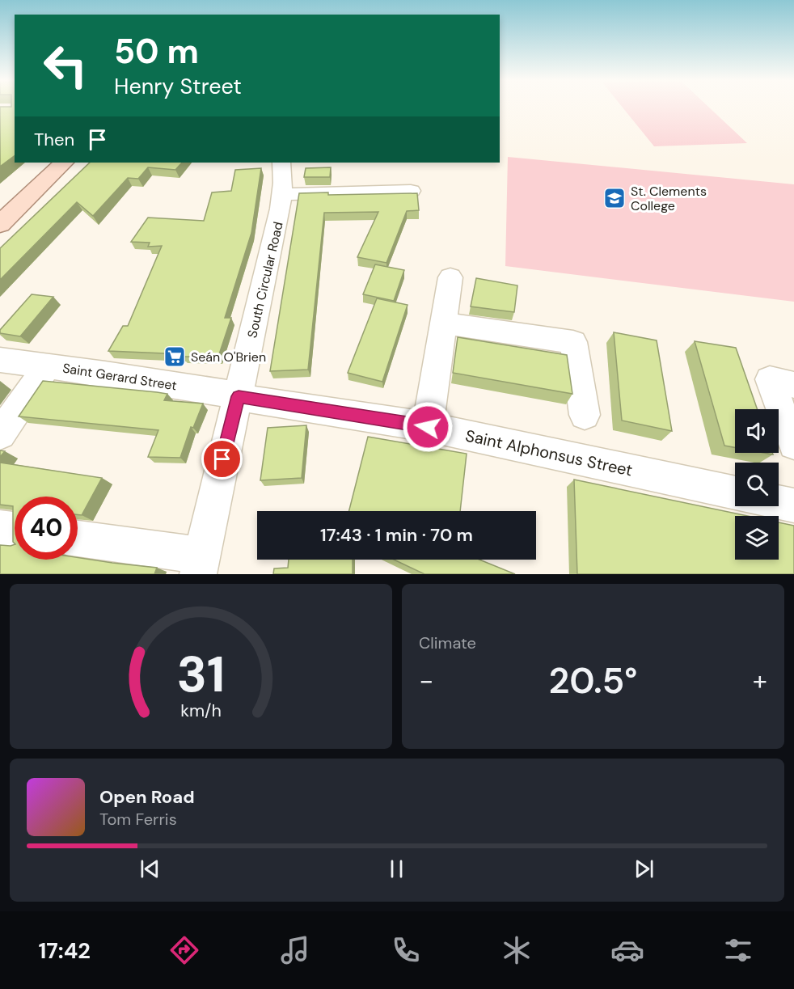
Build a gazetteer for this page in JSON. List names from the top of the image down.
{
  "streets": {
    "street": ["South Circular Road", "Saint Gerard Street", "Saint Alphonsus Street"]
  },
  "crossings": [
    ["South Circular Road", "Saint Gerard Street"],
    ["South Circular Road", "Saint Alphonsus Street"],
    ["Saint Gerard Street", "Saint Alphonsus Street"]
  ],
  "places": {
    "school or university": ["St. Clements College"],
    "supermarket": ["Seán O'Brien"]
  },
  "page": {
    "turn": ["50 m", "Henry Street"],
    "then": "Then",
    "limit": "40",
    "trip": "17:43 · 1 min · 70 m",
    "tile": "Climate",
    "heat": ["−", "20.5°", "+"],
    "song": ["Open Road", "Tom Ferris"],
    "tabs": "17:42",
    "gauge": ["31", "km/h"]
  }
}
